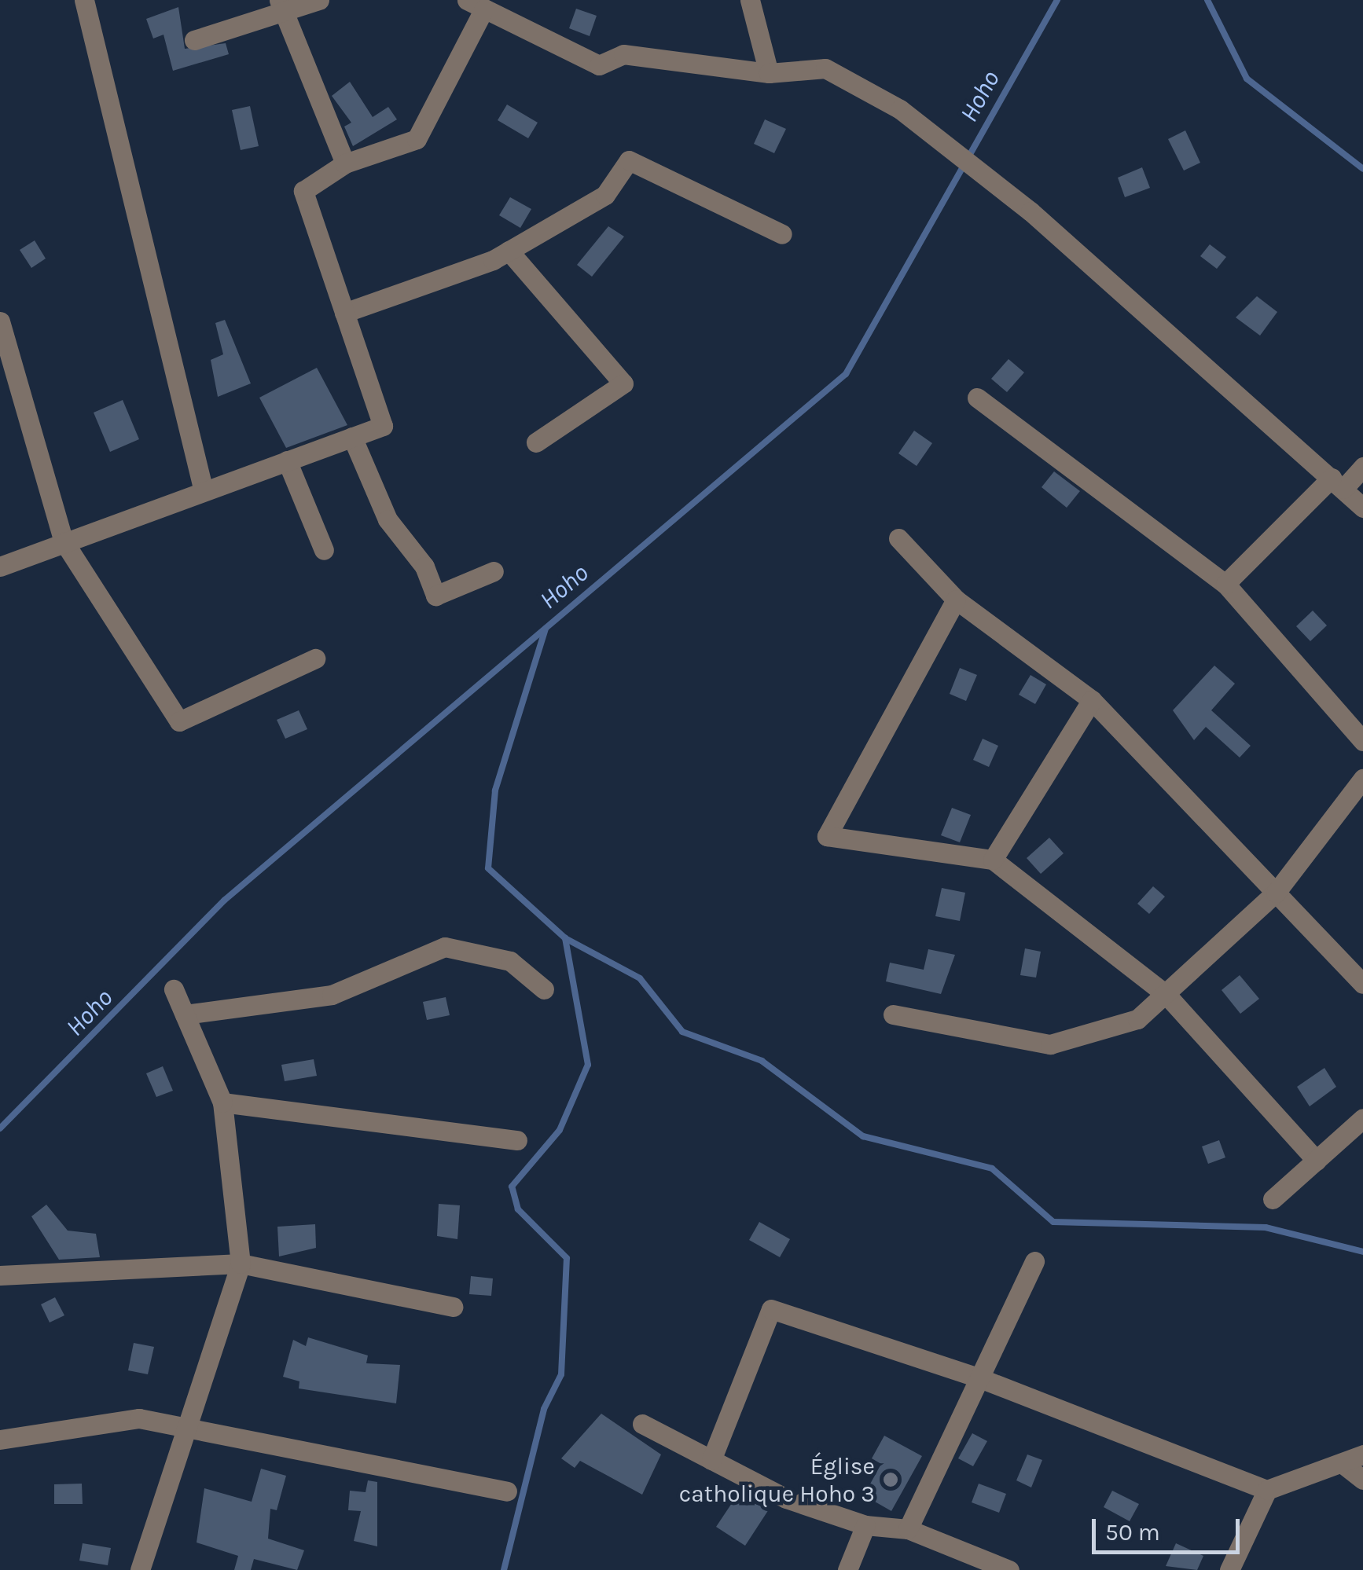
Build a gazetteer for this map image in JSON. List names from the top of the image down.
{
  "water": ["Hoho"],
  "places": ["Église catholique Hoho 3"],
  "scale_bar": "50 m"
}
